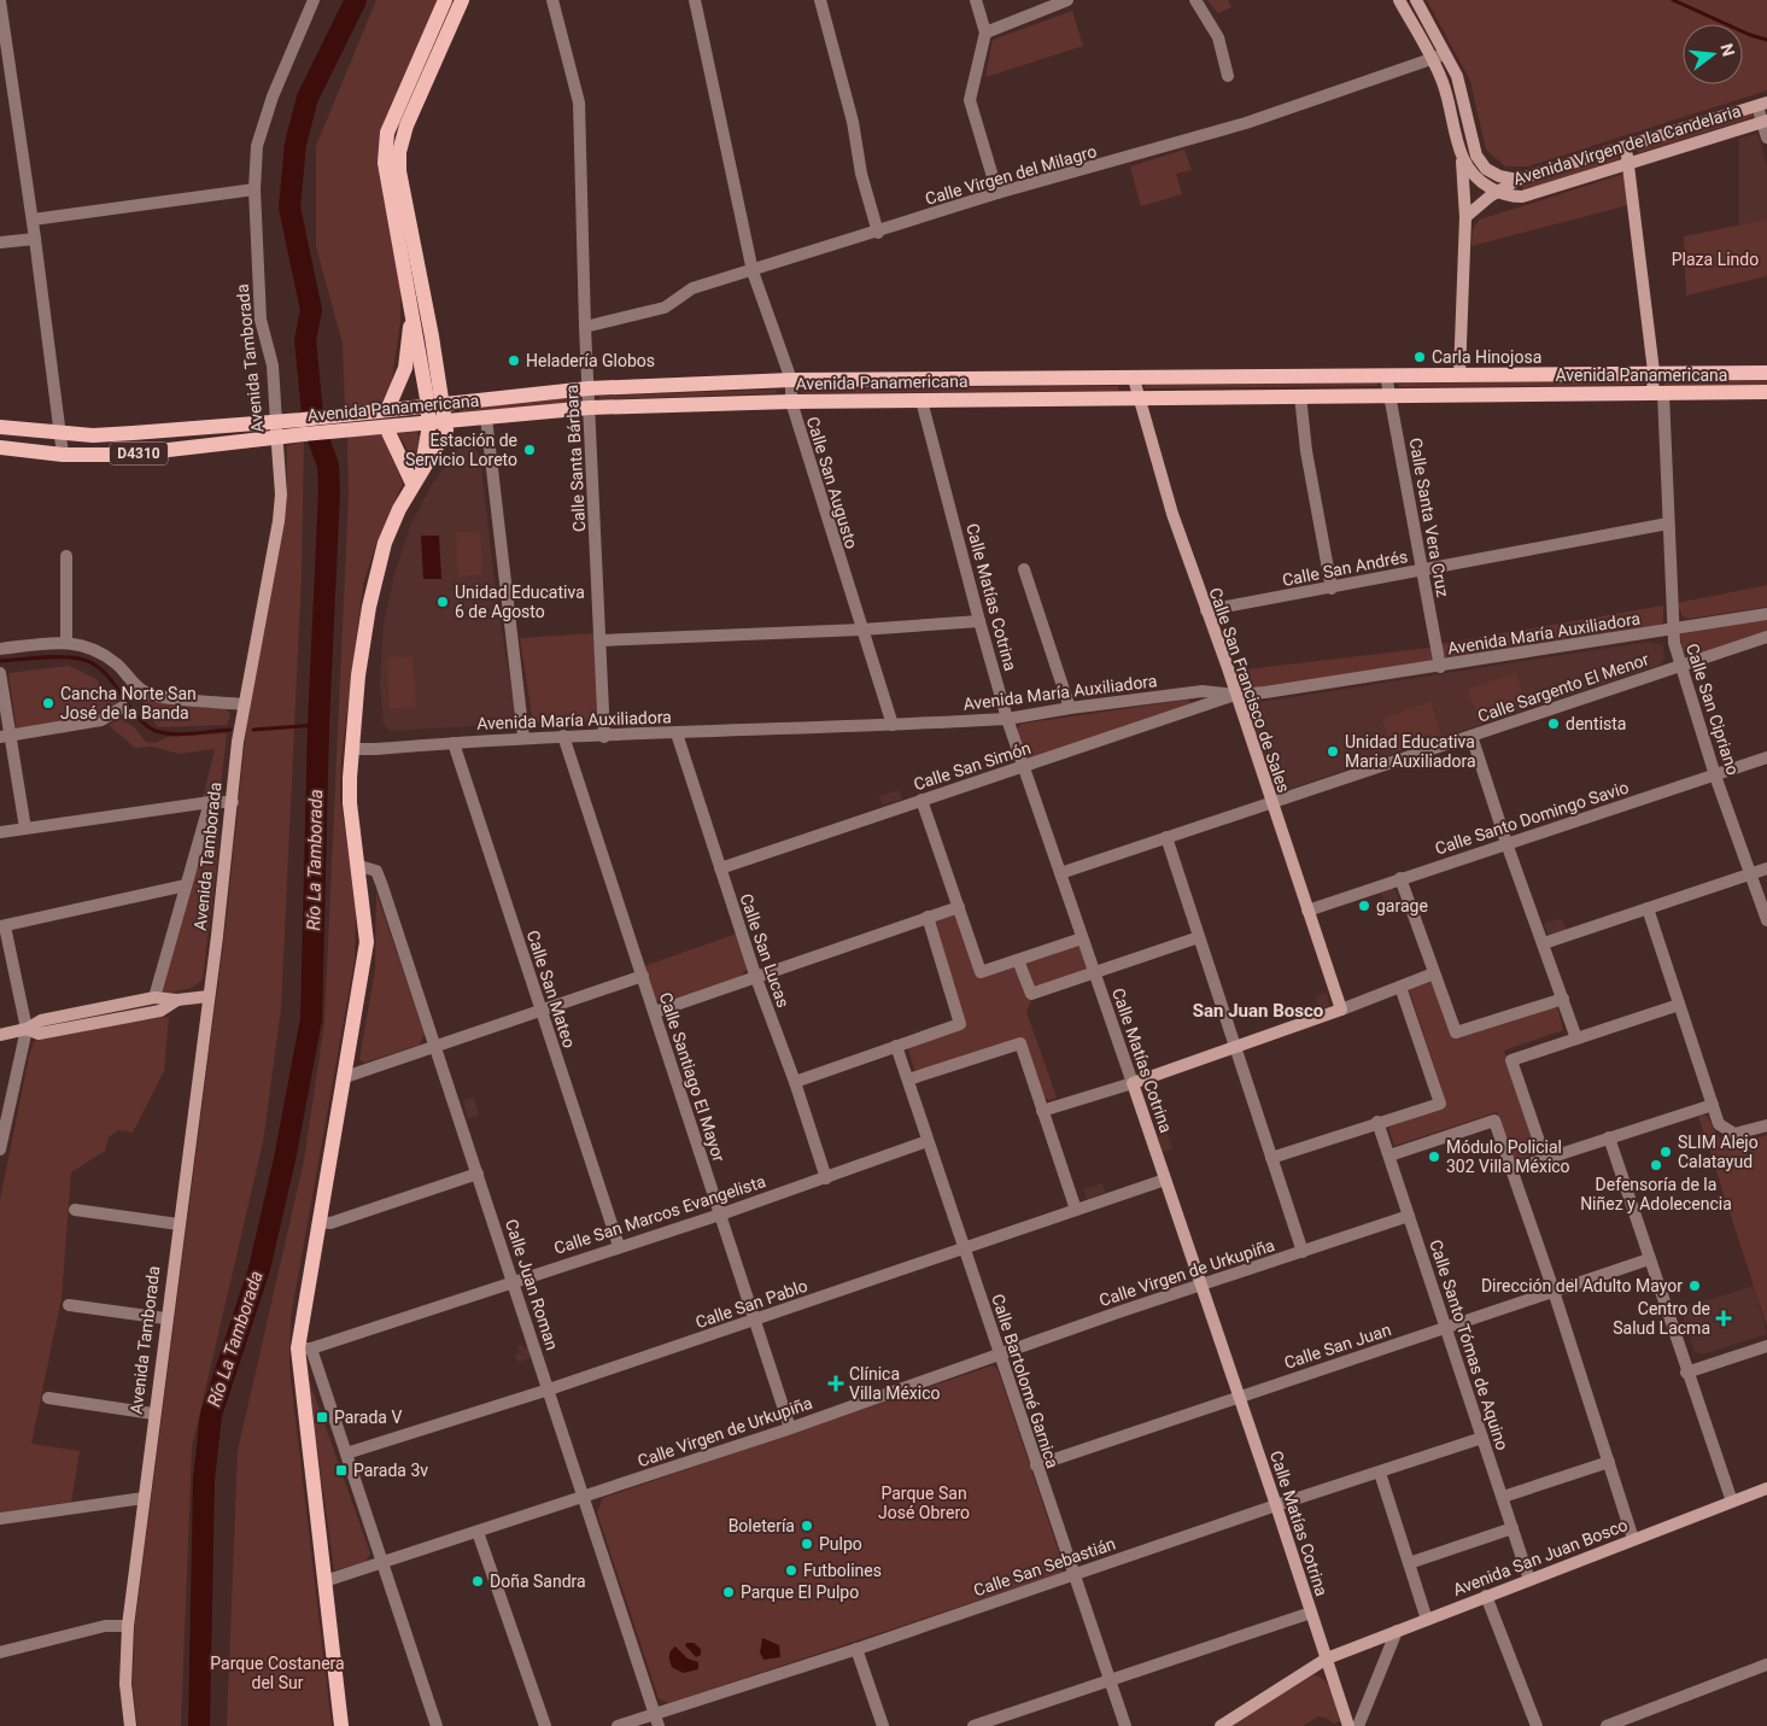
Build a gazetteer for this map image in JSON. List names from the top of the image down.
{
  "streets": {
    "main road": [
      "Avenida Virgen de la Candelaria",
      "Avenida Tamborada",
      "Avenida Panamericana",
      "D4310",
      "Calle Matías Cotrina",
      "Calle San Francisco de Sales",
      "Calle San Cipriano",
      "Avenida San Juan Bosco"
    ],
    "street": [
      "Calle Virgen del Milagro",
      "Calle Santa Bárbara",
      "Calle San Augusto",
      "Calle Santa Vera Cruz",
      "Calle San Andrés",
      "Avenida María Auxiliadora",
      "Calle Sargento El Menor",
      "Calle San Simón",
      "Calle Santo Domingo Savio",
      "Calle San Lucas",
      "Calle San Mateo",
      "Calle Santiago El Mayor",
      "Calle San Marcos Evangelista",
      "Calle Virgen de Urkupiña",
      "Calle Juan Roman",
      "Calle San Pablo",
      "Calle Santo Tómas de Aquino",
      "Calle San Juan",
      "Calle Bartolomé Garnica",
      "Calle San Sebastián"
    ]
  },
  "crossings": [
    ["Avenida Virgen de la Candelaria", "Calle San Cipriano"],
    ["Calle Virgen del Milagro", "Calle Santa Bárbara"],
    ["Calle Virgen del Milagro", "Calle San Augusto"],
    ["Avenida Tamborada", "Avenida Panamericana"],
    ["Avenida Panamericana", "Calle Santa Bárbara"],
    ["Avenida Panamericana", "Calle San Augusto"],
    ["Avenida Panamericana", "Calle Santa Vera Cruz"],
    ["Avenida Panamericana", "Calle Matías Cotrina"],
    ["Avenida Panamericana", "Calle San Francisco de Sales"],
    ["Avenida Panamericana", "Calle San Cipriano"],
    ["Calle Santa Bárbara", "Avenida María Auxiliadora"],
    ["Calle San Augusto", "Avenida María Auxiliadora"],
    ["Calle Santa Vera Cruz", "Calle San Andrés"],
    ["Calle Santa Vera Cruz", "Avenida María Auxiliadora"],
    ["Calle San Andrés", "Calle San Francisco de Sales"],
    ["Calle San Andrés", "Calle San Cipriano"],
    ["Calle Matías Cotrina", "Avenida María Auxiliadora"],
    ["Calle Matías Cotrina", "Calle Sargento El Menor"],
    ["Calle Matías Cotrina", "Calle San Simón"],
    ["Calle Matías Cotrina", "Calle Virgen de Urkupiña"],
    ["Calle Matías Cotrina", "Calle San Pablo"],
    ["Calle Matías Cotrina", "Calle San Juan"],
    ["Calle Matías Cotrina", "Avenida San Juan Bosco"],
    ["Calle Matías Cotrina", "Calle San Sebastián"],
    ["Avenida María Auxiliadora", "Calle San Francisco de Sales"],
    ["Avenida María Auxiliadora", "Calle San Cipriano"],
    ["Avenida María Auxiliadora", "Calle San Simón"],
    ["Avenida María Auxiliadora", "Calle San Lucas"],
    ["Avenida María Auxiliadora", "Calle San Mateo"],
    ["Avenida María Auxiliadora", "Calle Santiago El Mayor"],
    ["Calle Sargento El Menor", "Calle San Francisco de Sales"],
    ["Calle Sargento El Menor", "Calle San Cipriano"],
    ["Calle San Francisco de Sales", "Calle San Simón"],
    ["Calle San Francisco de Sales", "Calle Santo Domingo Savio"],
    ["Calle San Cipriano", "Calle Santo Domingo Savio"],
    ["Calle San Simón", "Calle San Lucas"],
    ["Calle San Lucas", "Calle San Marcos Evangelista"],
    ["Calle San Mateo", "Calle San Marcos Evangelista"],
    ["Calle Santiago El Mayor", "Calle San Marcos Evangelista"],
    ["Calle Santiago El Mayor", "Calle Virgen de Urkupiña"],
    ["Calle Santiago El Mayor", "Calle San Pablo"],
    ["Calle San Marcos Evangelista", "Calle Juan Roman"],
    ["Calle San Marcos Evangelista", "Calle Bartolomé Garnica"],
    ["Calle Virgen de Urkupiña", "Calle Juan Roman"],
    ["Calle Virgen de Urkupiña", "Calle Santo Tómas de Aquino"],
    ["Calle Virgen de Urkupiña", "Calle Bartolomé Garnica"],
    ["Calle Juan Roman", "Calle San Pablo"],
    ["Calle Juan Roman", "Calle San Sebastián"],
    ["Calle San Pablo", "Calle Bartolomé Garnica"],
    ["Calle Santo Tómas de Aquino", "Calle San Juan"],
    ["Calle Santo Tómas de Aquino", "Avenida San Juan Bosco"],
    ["Calle Santo Tómas de Aquino", "Calle San Sebastián"],
    ["Calle San Juan", "Calle Bartolomé Garnica"],
    ["Calle Bartolomé Garnica", "Calle San Sebastián"]
  ],
  "districts": ["San Juan Bosco"],
  "water": ["Río La Tamborada"],
  "parks": ["Plaza Lindo", "Parque San José Obrero", "Parque Costanera del Sur"],
  "places": {
    "other": [
      "Carla Hinojosa",
      "Heladería Globos",
      "Estación de Servicio Loreto",
      "Unidad Educativa 6 de Agosto",
      "Cancha Norte San José de la Banda",
      "dentista",
      "Unidad Educativa Maria Auxiliadora",
      "garage",
      "SLIM Alejo Calatayud",
      "Módulo Policial 302 Villa México",
      "Defensoría de la Niñez y Adolecencia",
      "Dirección del Adulto Mayor",
      "Boletería",
      "Pulpo",
      "Futbolines",
      "Doña Sandra",
      "Parque El Pulpo"
    ],
    "health": ["Centro de Salud Lacma", "Clínica Villa México"],
    "transit": ["Parada V", "Parada 3v"]
  },
  "north": "right"
}
